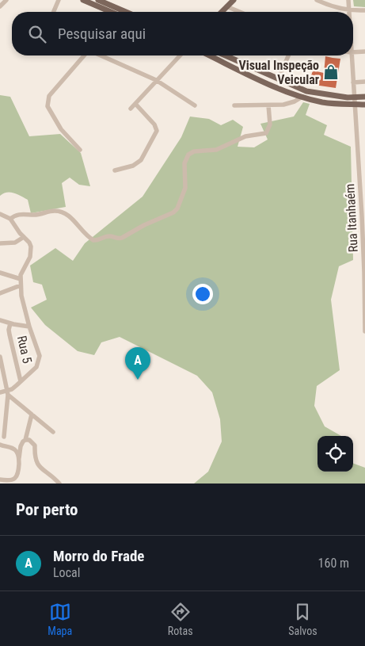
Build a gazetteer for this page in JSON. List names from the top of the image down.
{
  "streets": {
    "street": ["Rua Itanhaém", "Rua 5"]
  },
  "places": {
    "shop": ["Visual Inspeção Veicular"]
  },
  "page": {
    "search": "Pesquisar aqui",
    "pins": "A",
    "heading": "Por perto",
    "list": [
      {
        "mark": "A",
        "name": "Morro do Frade",
        "note": "Local",
        "value": "160 m"
      }
    ],
    "nav": ["Mapa", "Rotas", "Salvos"]
  }
}
